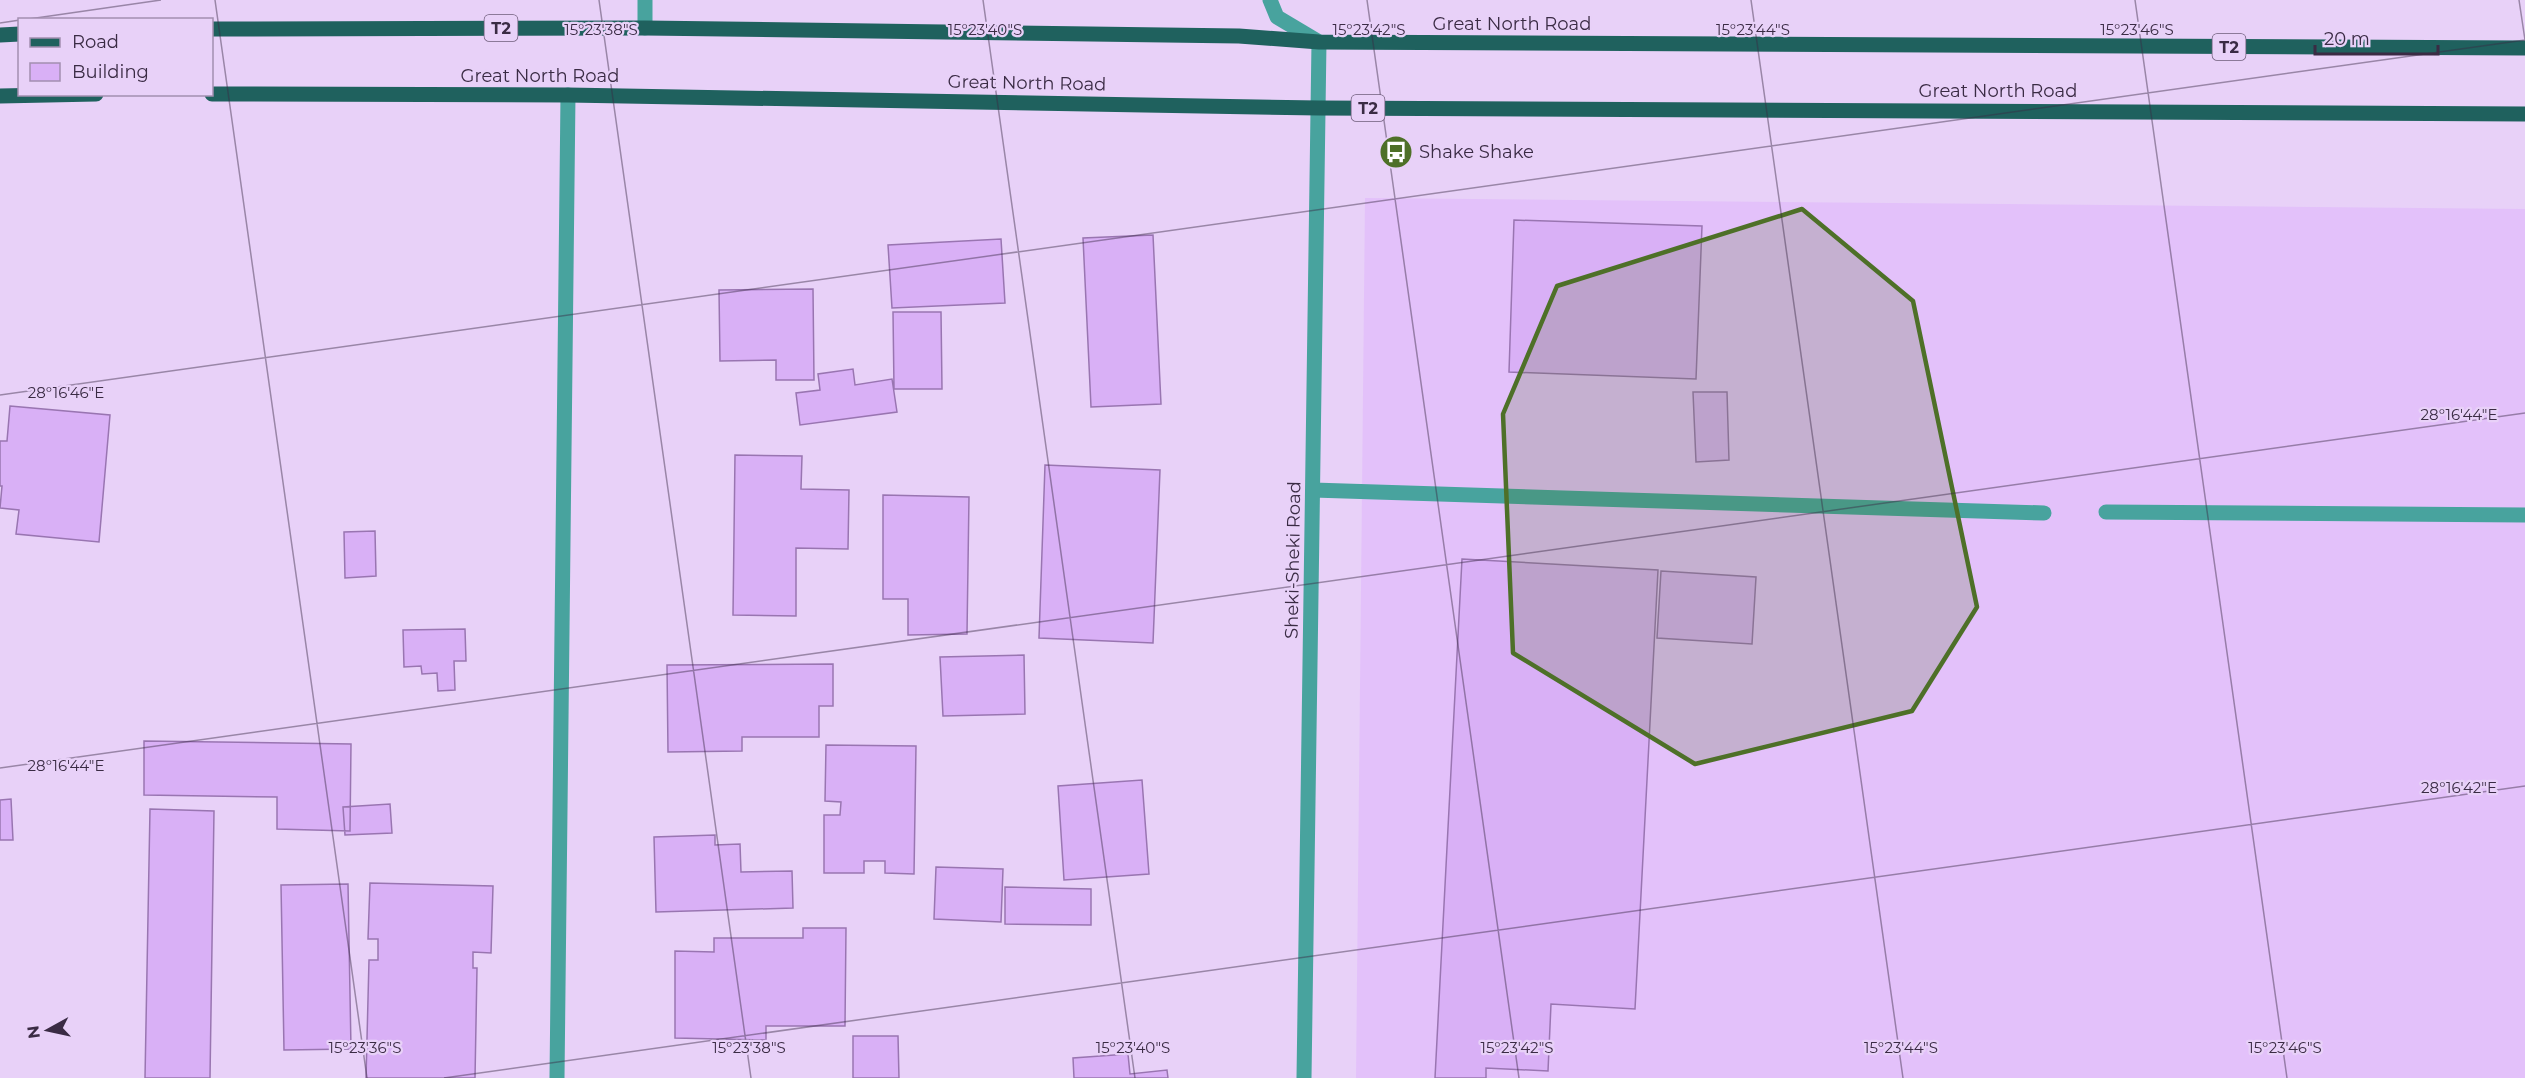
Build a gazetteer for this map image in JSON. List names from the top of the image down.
{
  "streets": {
    "main road": ["Great North Road", "T2"],
    "street": ["Sheki-Sheki Road"]
  },
  "crossings": [
    ["Great North Road", "Sheki-Sheki Road"]
  ],
  "places": {
    "bus stop": ["Shake Shake"]
  },
  "legend": ["Road", "Building"],
  "scale_bar": "20 m",
  "north": "left",
  "coordinates": [
    "15°23'38\"S",
    "15°23'40\"S",
    "15°23'42\"S",
    "15°23'44\"S",
    "15°23'46\"S",
    "28°16'46\"E",
    "28°16'44\"E",
    "28°16'42\"E",
    "15°23'36\"S"
  ]
}
